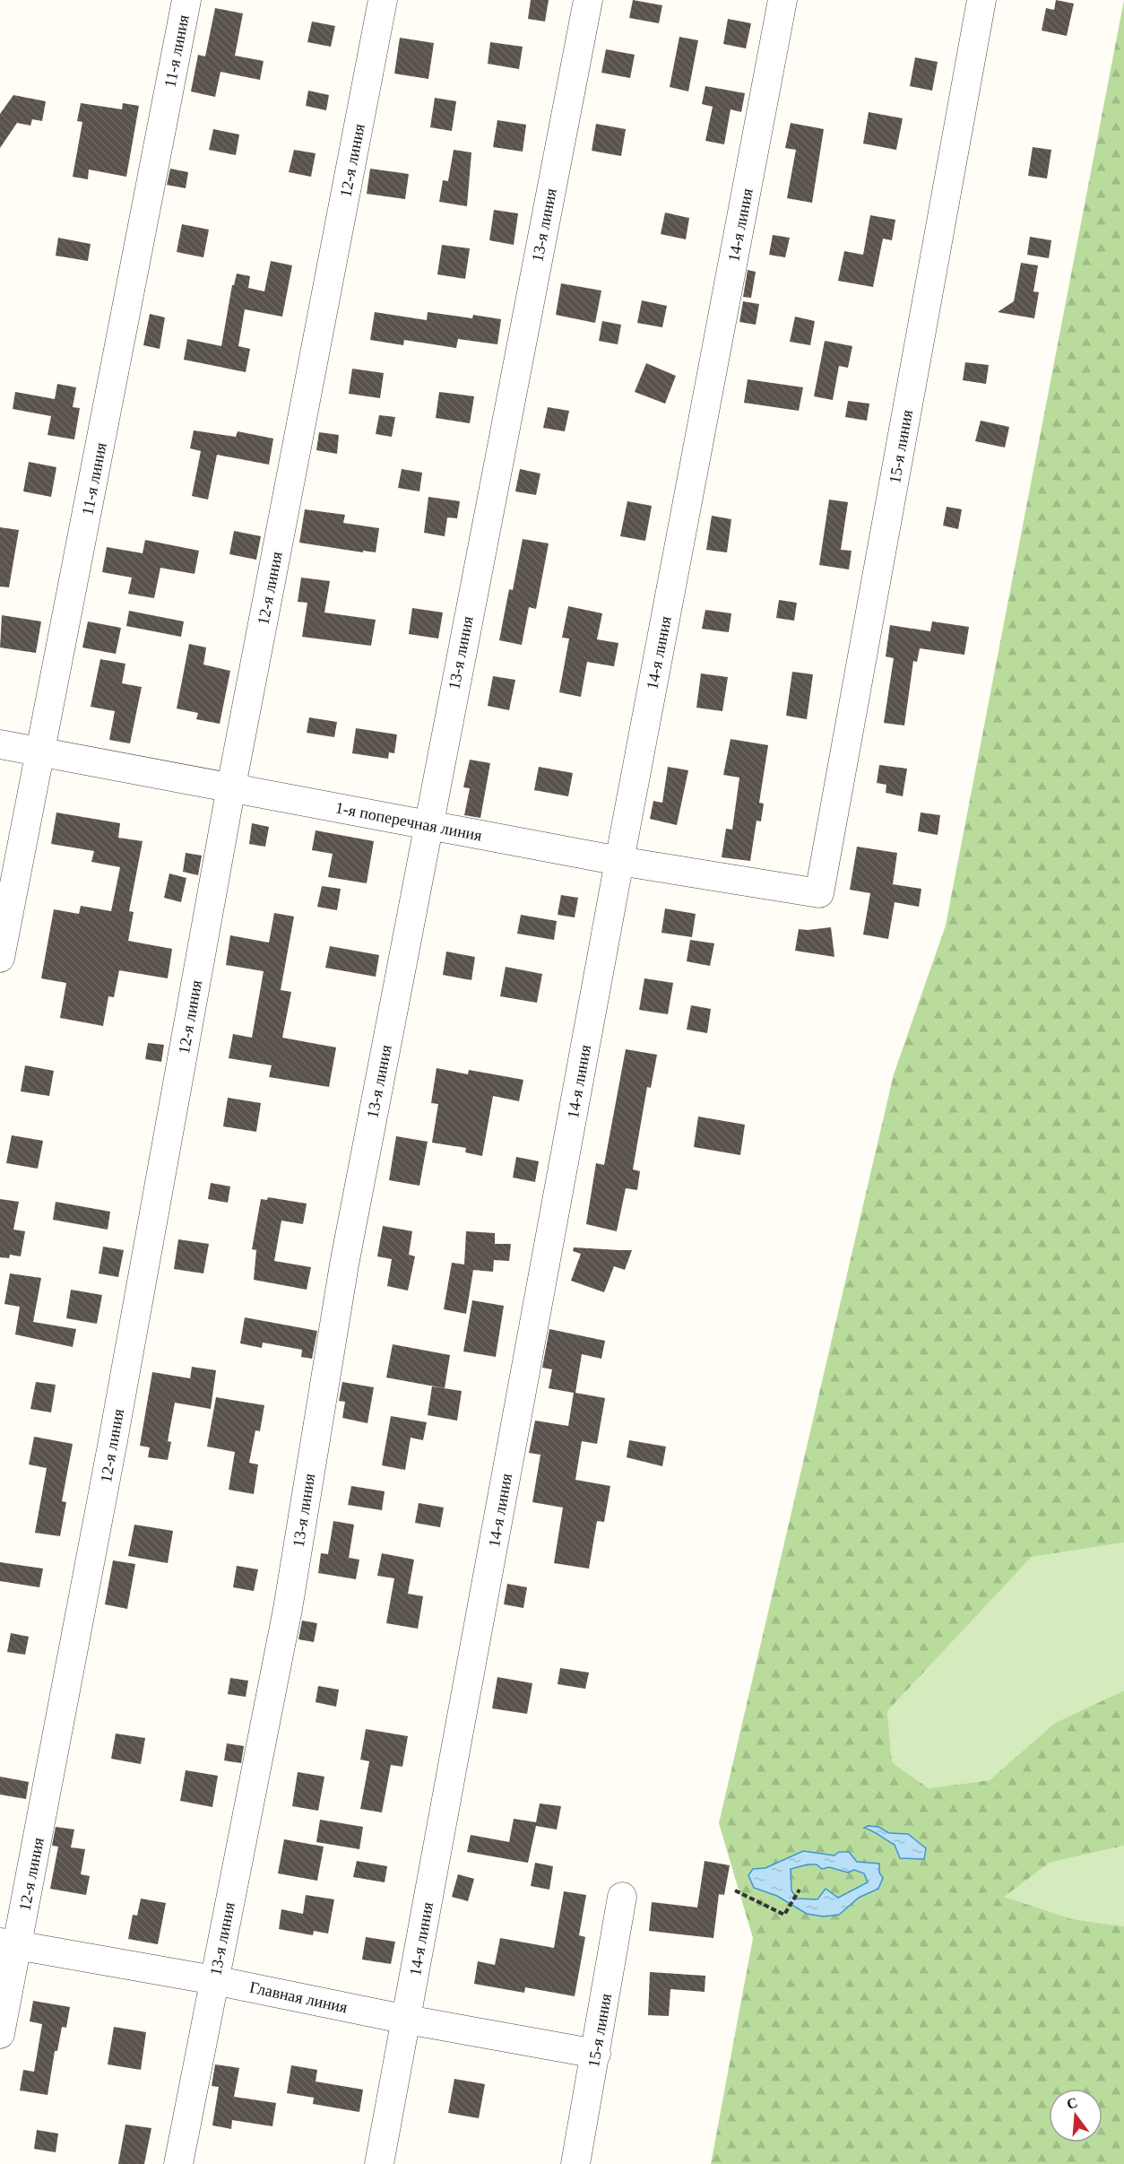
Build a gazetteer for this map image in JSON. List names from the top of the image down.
{
  "streets": {
    "street": [
      "11-я линия",
      "12-я линия",
      "13-я линия",
      "14-я линия",
      "15-я линия",
      "1-я поперечная линия",
      "Главная линия"
    ]
  },
  "crossings": [
    ["11-я линия", "1-я поперечная линия"],
    ["12-я линия", "1-я поперечная линия"],
    ["12-я линия", "Главная линия"],
    ["13-я линия", "1-я поперечная линия"],
    ["13-я линия", "Главная линия"],
    ["14-я линия", "1-я поперечная линия"],
    ["14-я линия", "Главная линия"],
    ["15-я линия", "1-я поперечная линия"],
    ["15-я линия", "Главная линия"]
  ],
  "north": "top"
}
